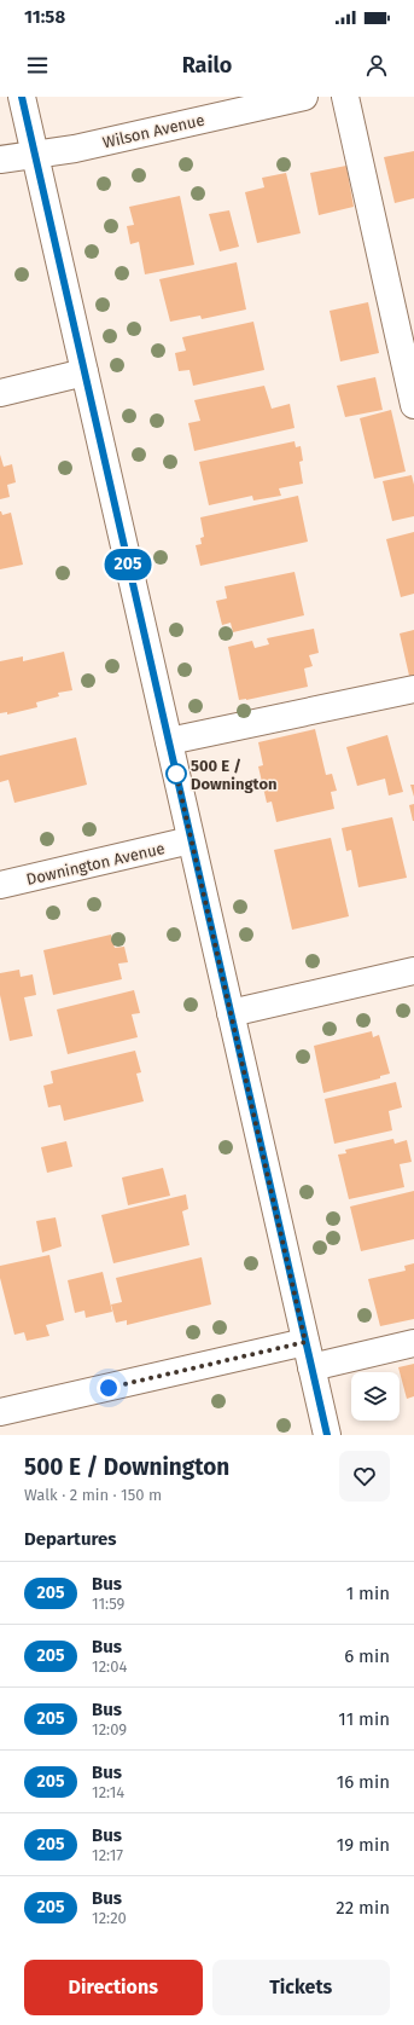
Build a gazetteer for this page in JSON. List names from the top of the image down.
{
  "streets": {
    "street": ["Wilson Avenue", "Downington Avenue"]
  },
  "places": ["500 E / Downington"],
  "lines": ["bus line 205"],
  "page": {
    "status": "11:58",
    "header": "Railo",
    "on_map": "205",
    "heading": [
      ["500 E / Downington", "Walk · 2 min · 150 m"],
      "Departures"
    ],
    "list": [
      {
        "mark": "205",
        "name": "Bus",
        "note": "11:59",
        "value": "1 min"
      },
      {
        "mark": "205",
        "name": "Bus",
        "note": "12:04",
        "value": "6 min"
      },
      {
        "mark": "205",
        "name": "Bus",
        "note": "12:09",
        "value": "11 min"
      },
      {
        "mark": "205",
        "name": "Bus",
        "note": "12:14",
        "value": "16 min"
      },
      {
        "mark": "205",
        "name": "Bus",
        "note": "12:17",
        "value": "19 min"
      },
      {
        "mark": "205",
        "name": "Bus",
        "note": "12:20",
        "value": "22 min"
      }
    ],
    "buttons": ["Directions", "Tickets"]
  }
}
